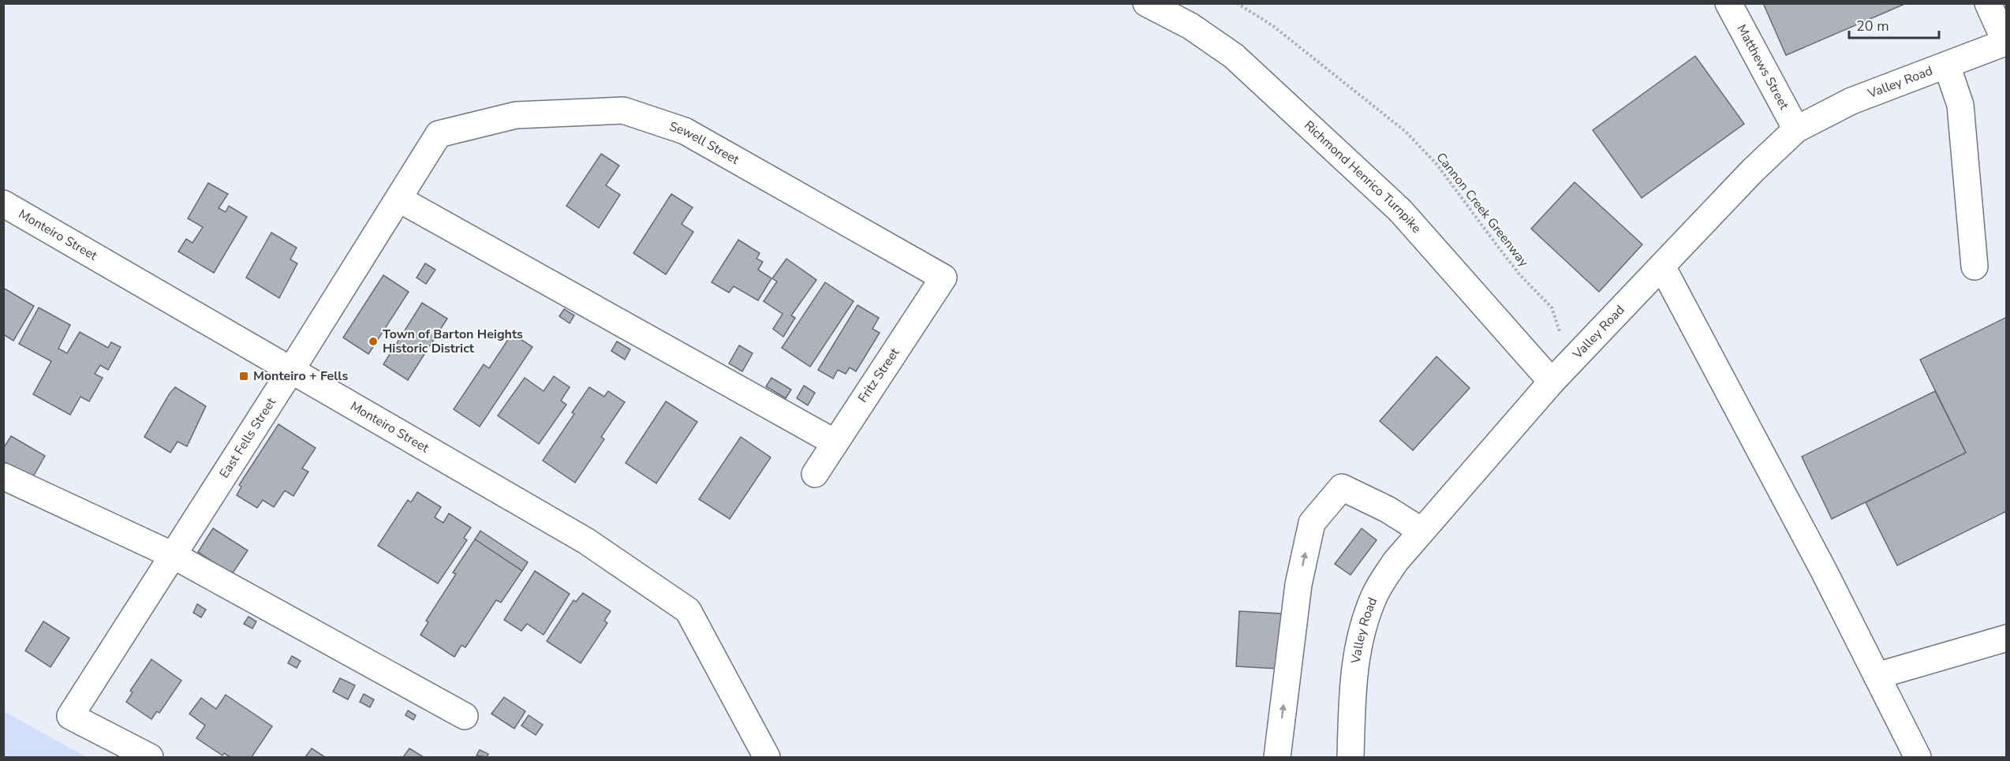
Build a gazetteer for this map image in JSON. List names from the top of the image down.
{
  "streets": {
    "street": [
      "Matthews Street",
      "Valley Road",
      "Sewell Street",
      "Richmond Henrico Turnpike",
      "Monteiro Street",
      "Fritz Street",
      "East Fells Street"
    ],
    "path": ["Cannon Creek Greenway"]
  },
  "crossings": [
    ["Matthews Street", "Valley Road"],
    ["Valley Road", "Richmond Henrico Turnpike"],
    ["Valley Road", "Cannon Creek Greenway"],
    ["Sewell Street", "Fritz Street"],
    ["Sewell Street", "East Fells Street"],
    ["Monteiro Street", "East Fells Street"]
  ],
  "places": {
    "other": ["Town of Barton Heights Historic District"],
    "transit": ["Monteiro + Fells"]
  },
  "scale_bar": "20 m"
}
